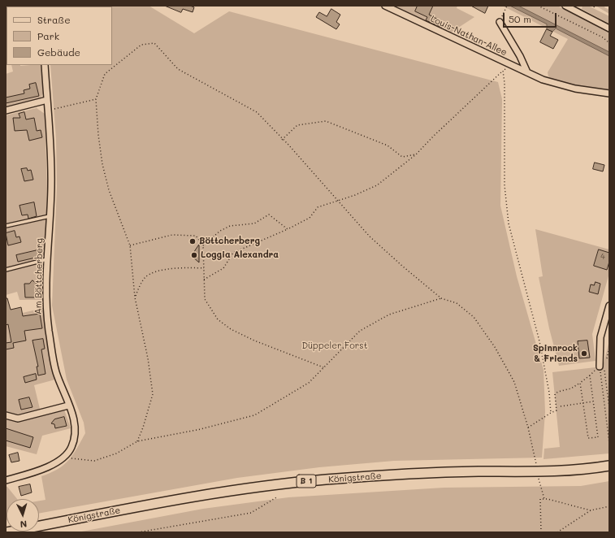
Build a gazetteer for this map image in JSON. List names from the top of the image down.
{
  "streets": {
    "main road": ["Königstraße", "B 1"],
    "street": ["Louis-Nathan-Allee", "Am Böttcherberg"]
  },
  "parks": ["Düppeler Forst"],
  "places": ["Böttcherberg", "Loggia Alexandra", "Spinnrock & Friends"],
  "house_numbers": ["4"],
  "legend": ["Straße", "Park", "Gebäude"],
  "scale_bar": "50 m",
  "north": "bottom"
}
